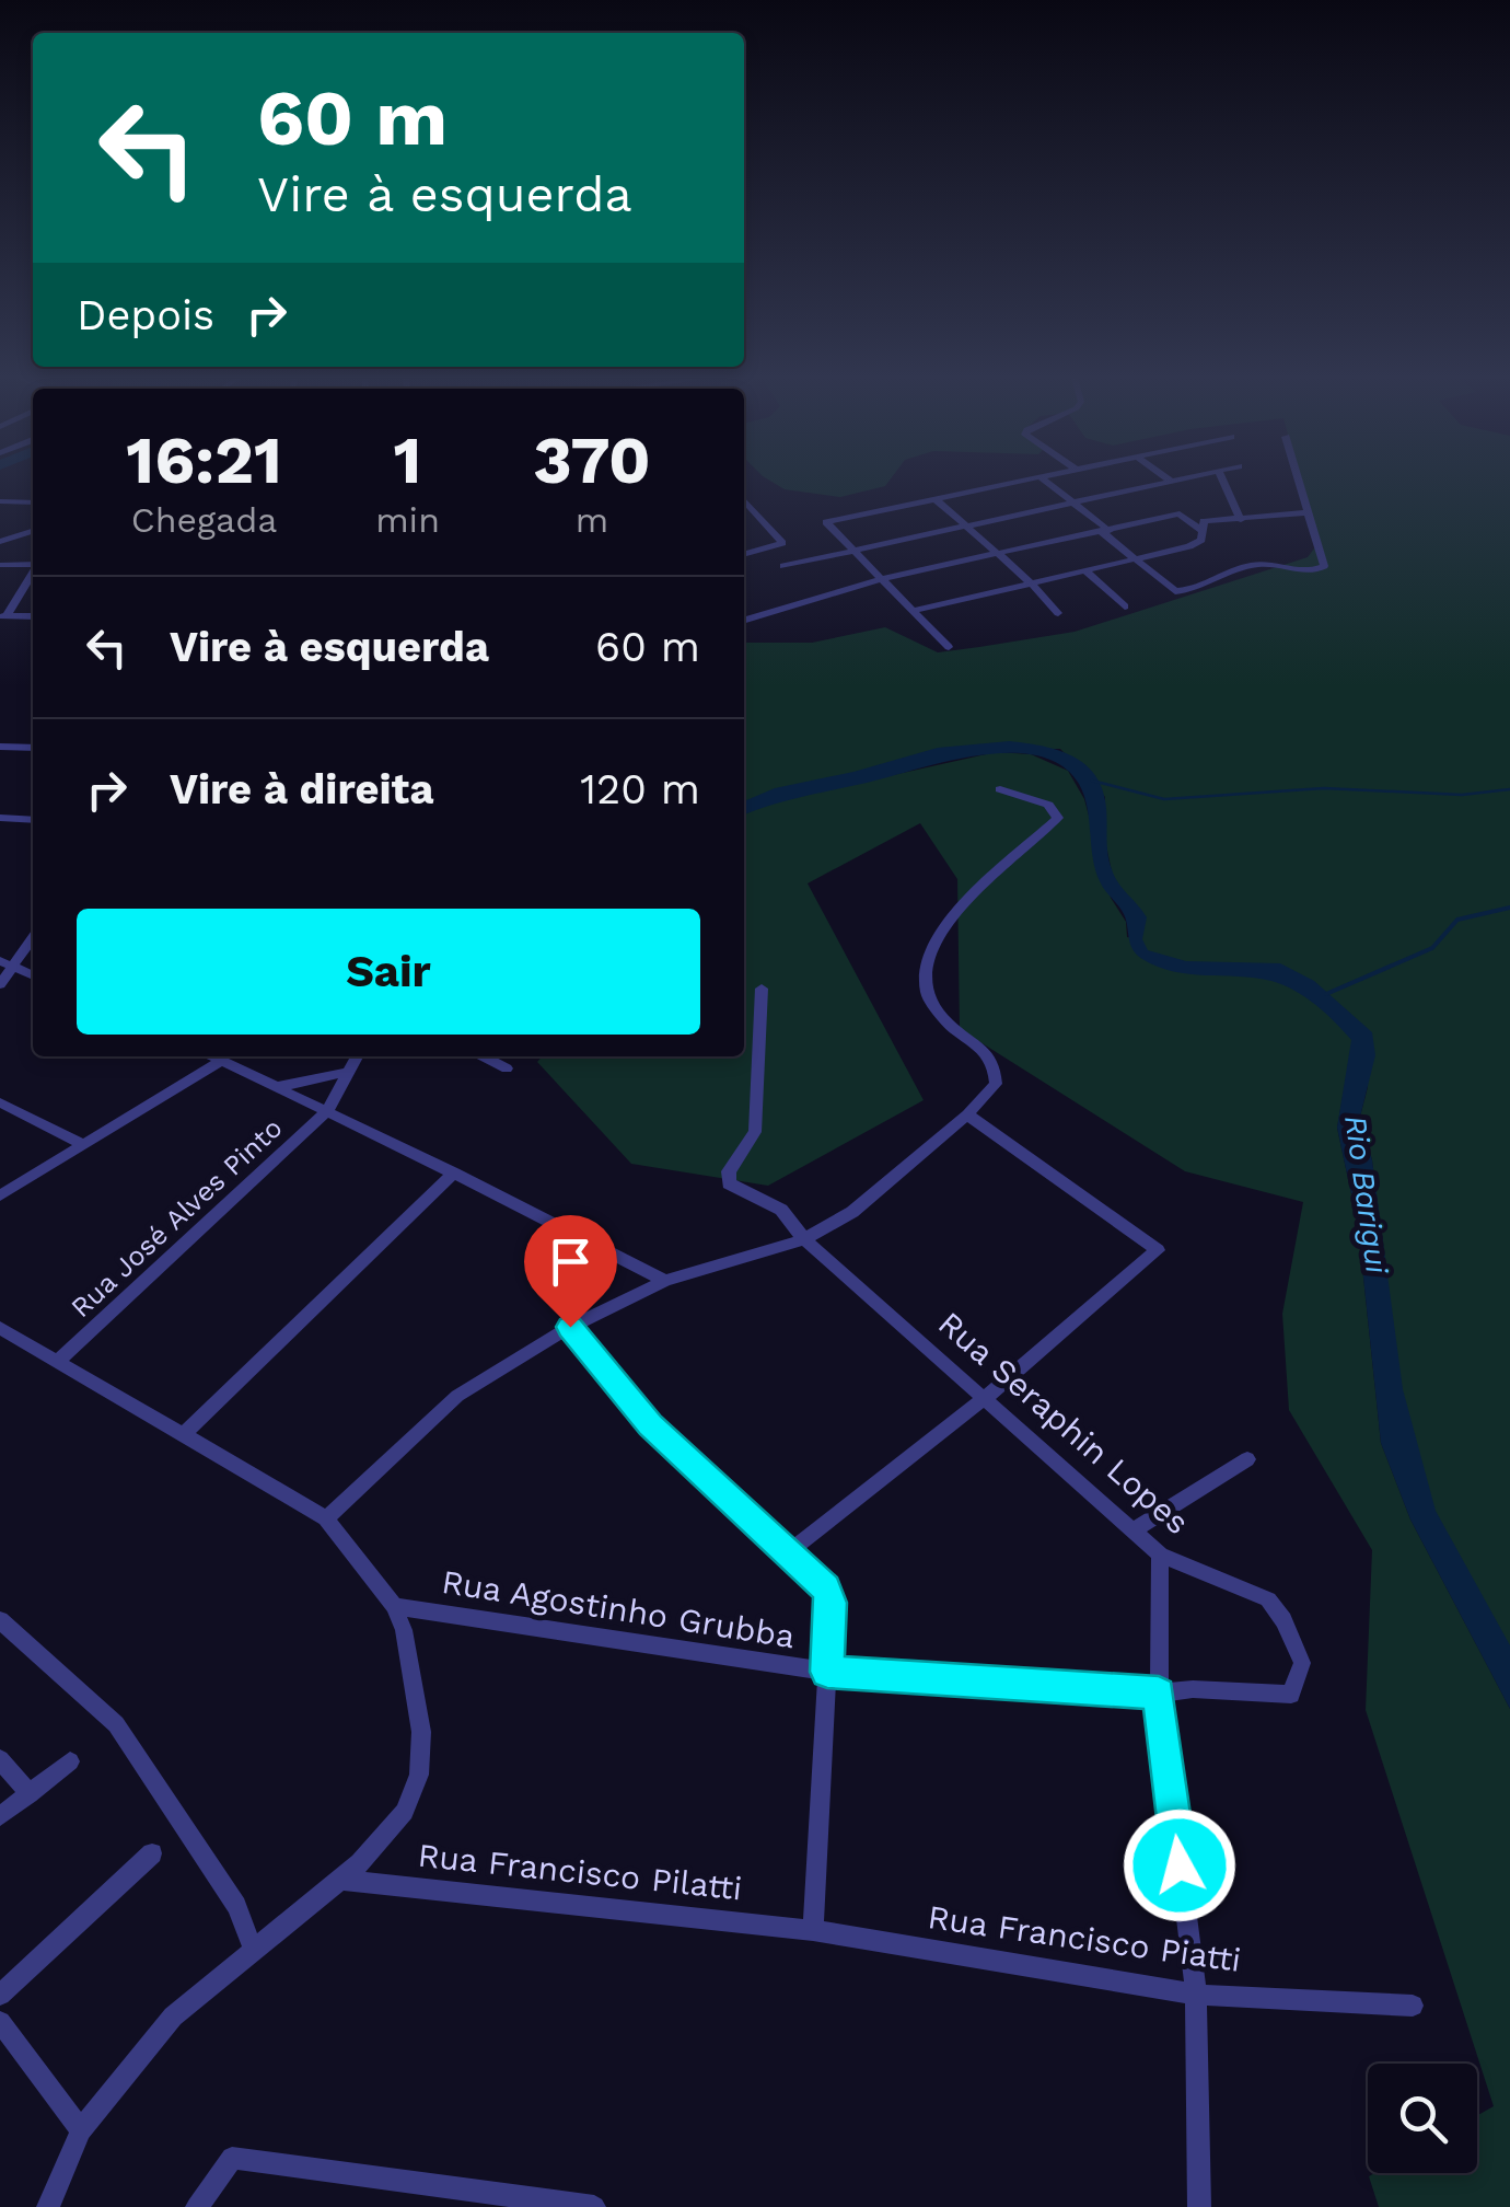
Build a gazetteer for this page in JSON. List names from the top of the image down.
{
  "streets": {
    "street": [
      "Rua José Alves Pinto",
      "Rua Seraphin Lopes",
      "Rua Agostinho Grubba",
      "Rua Francisco Pilatti",
      "Rua Francisco Piatti"
    ]
  },
  "crossings": [
    ["Rua Seraphin Lopes", "Rua Agostinho Grubba"],
    ["Rua Francisco Pilatti", "Rua Francisco Piatti"]
  ],
  "water": ["Rio Barigui"],
  "page": {
    "turn": ["60 m", "Vire à esquerda"],
    "then": "Depois",
    "eta": [
      "16:21",
      "Chegada",
      "1",
      "min",
      "370",
      "m"
    ],
    "list": [
      {
        "name": "Vire à esquerda",
        "value": "60 m"
      },
      {
        "name": "Vire à direita",
        "value": "120 m"
      }
    ],
    "buttons": "Sair"
  }
}
